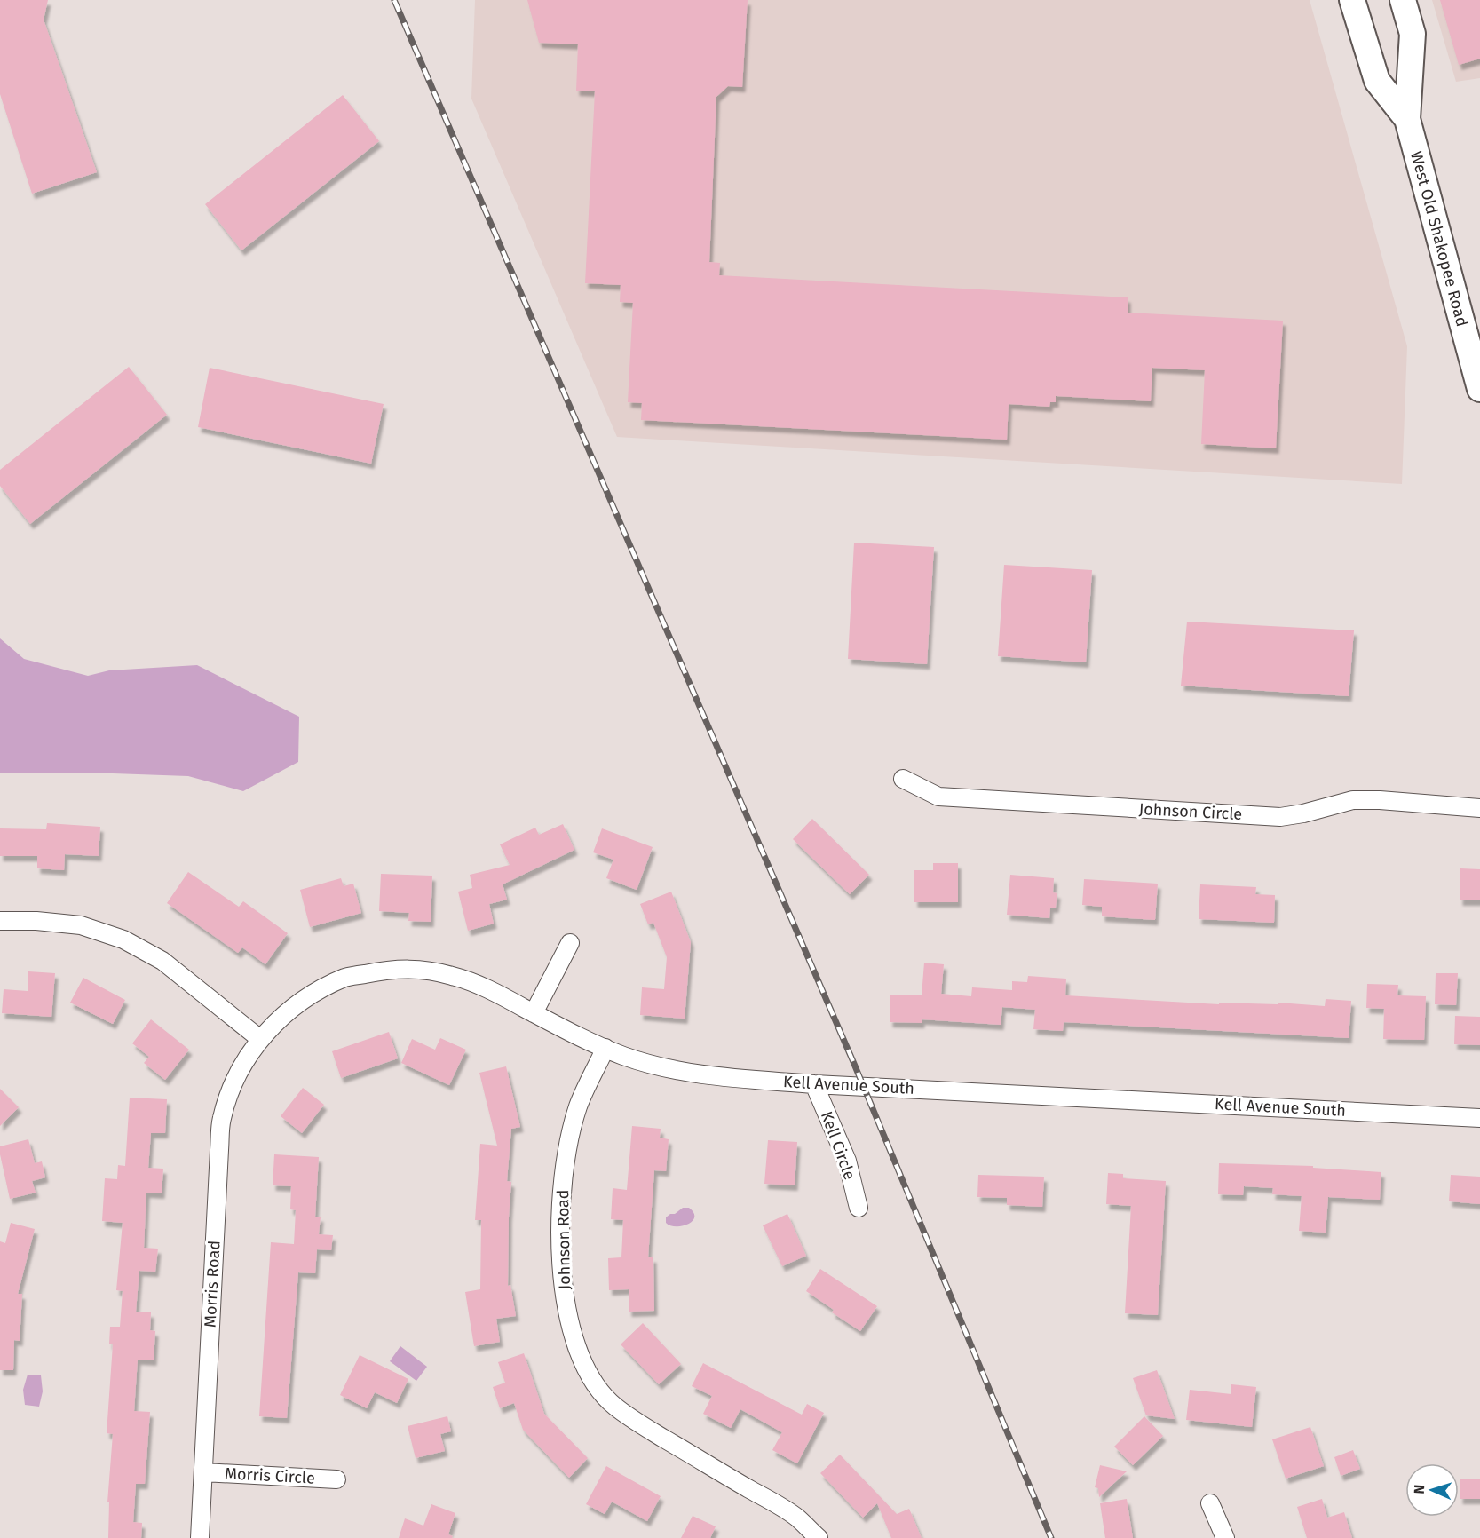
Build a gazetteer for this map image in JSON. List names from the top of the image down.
{
  "streets": {
    "main road": ["West Old Shakopee Road"],
    "street": [
      "Johnson Circle",
      "Kell Avenue South",
      "Kell Circle",
      "Johnson Road",
      "Morris Road",
      "Morris Circle"
    ]
  },
  "crossings": [
    ["Kell Avenue South", "Kell Circle"],
    ["Kell Avenue South", "Johnson Road"],
    ["Kell Avenue South", "Morris Road"],
    ["Morris Road", "Morris Circle"]
  ],
  "north": "left"
}
